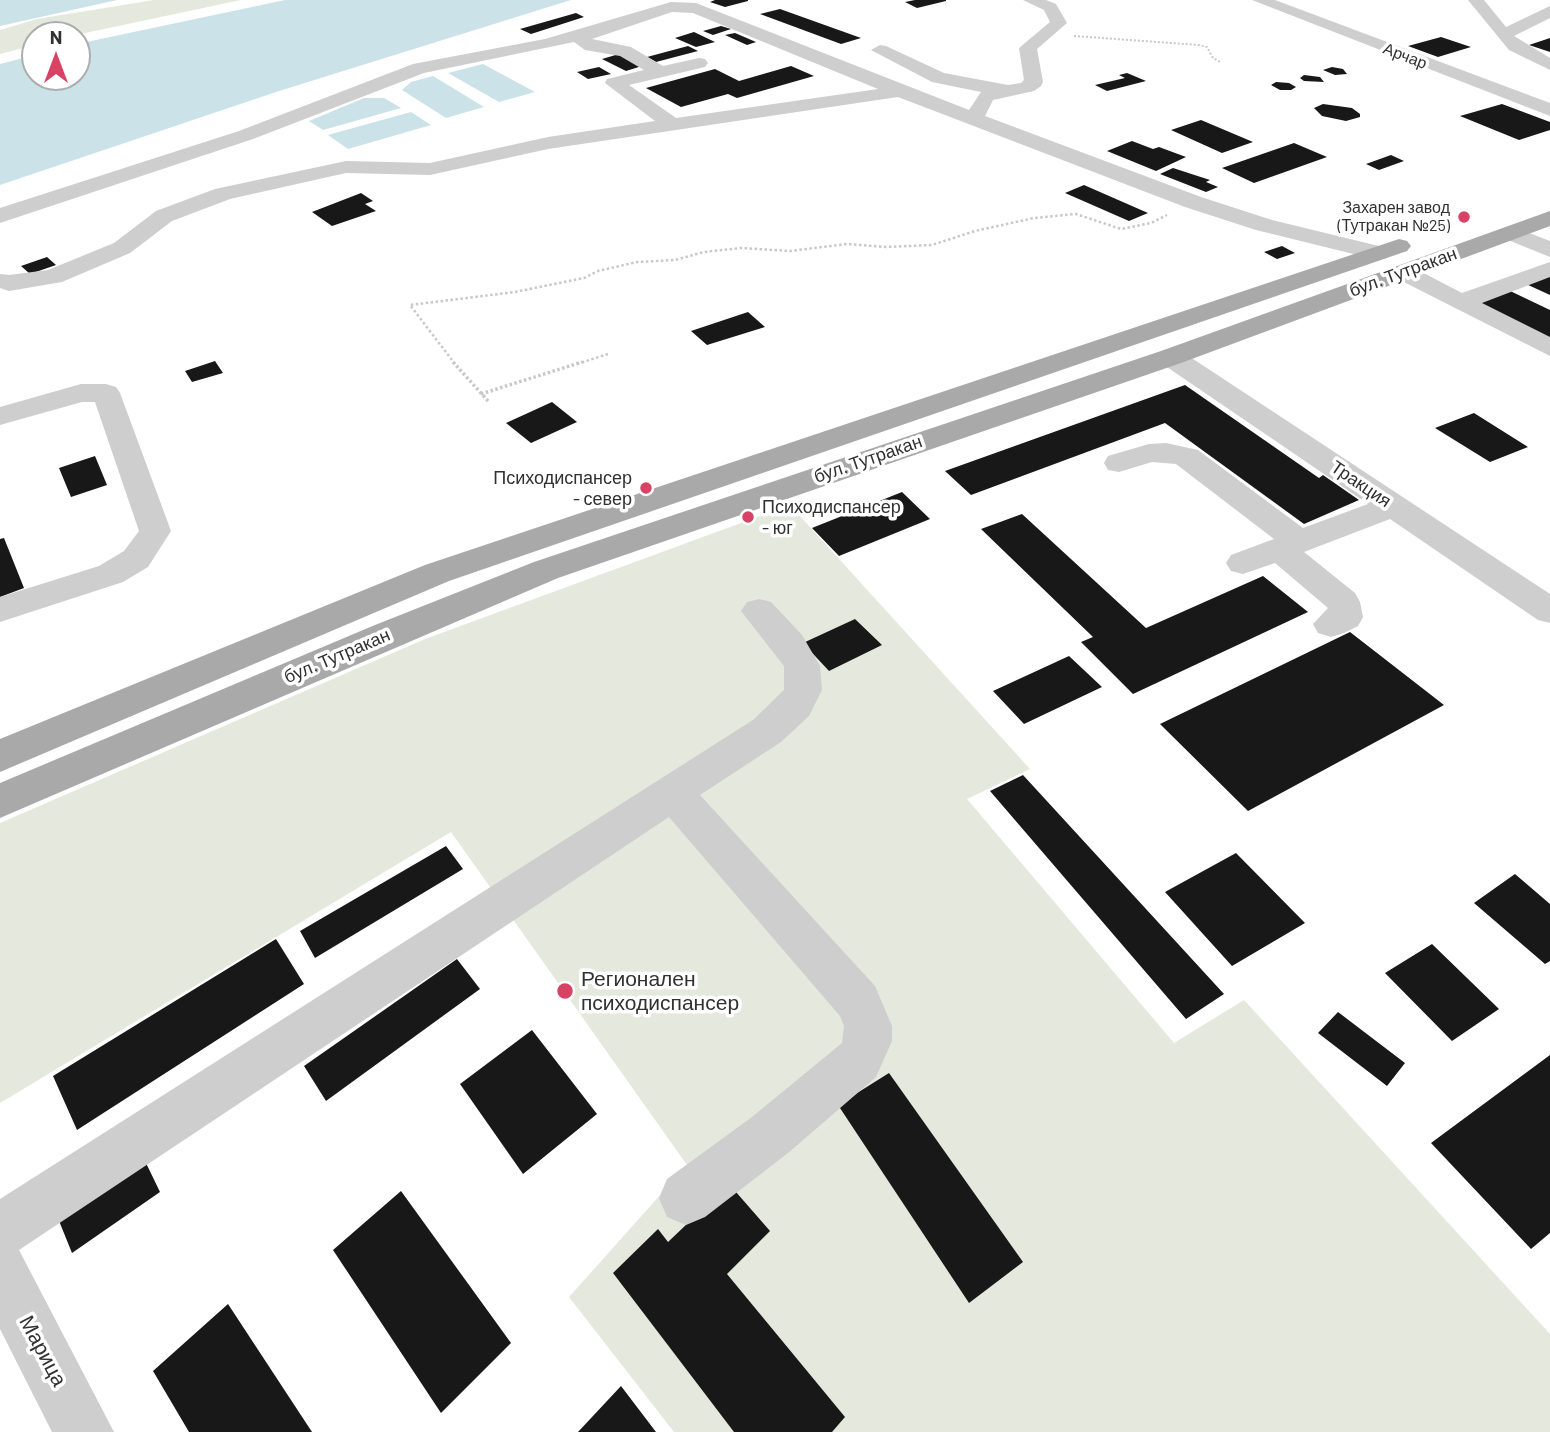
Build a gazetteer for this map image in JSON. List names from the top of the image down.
{
  "streets": {
    "main road": ["бул. Тутракан"],
    "street": ["Арчар", "Тракция", "Марица"]
  },
  "crossings": [
    ["бул. Тутракан", "Тракция"]
  ],
  "places": [
    "Захарен завод (Тутракан №25)",
    "Психодиспансер - север",
    "Психодиспансер - юг",
    "Регионален психодиспансер"
  ],
  "north": "top"
}
